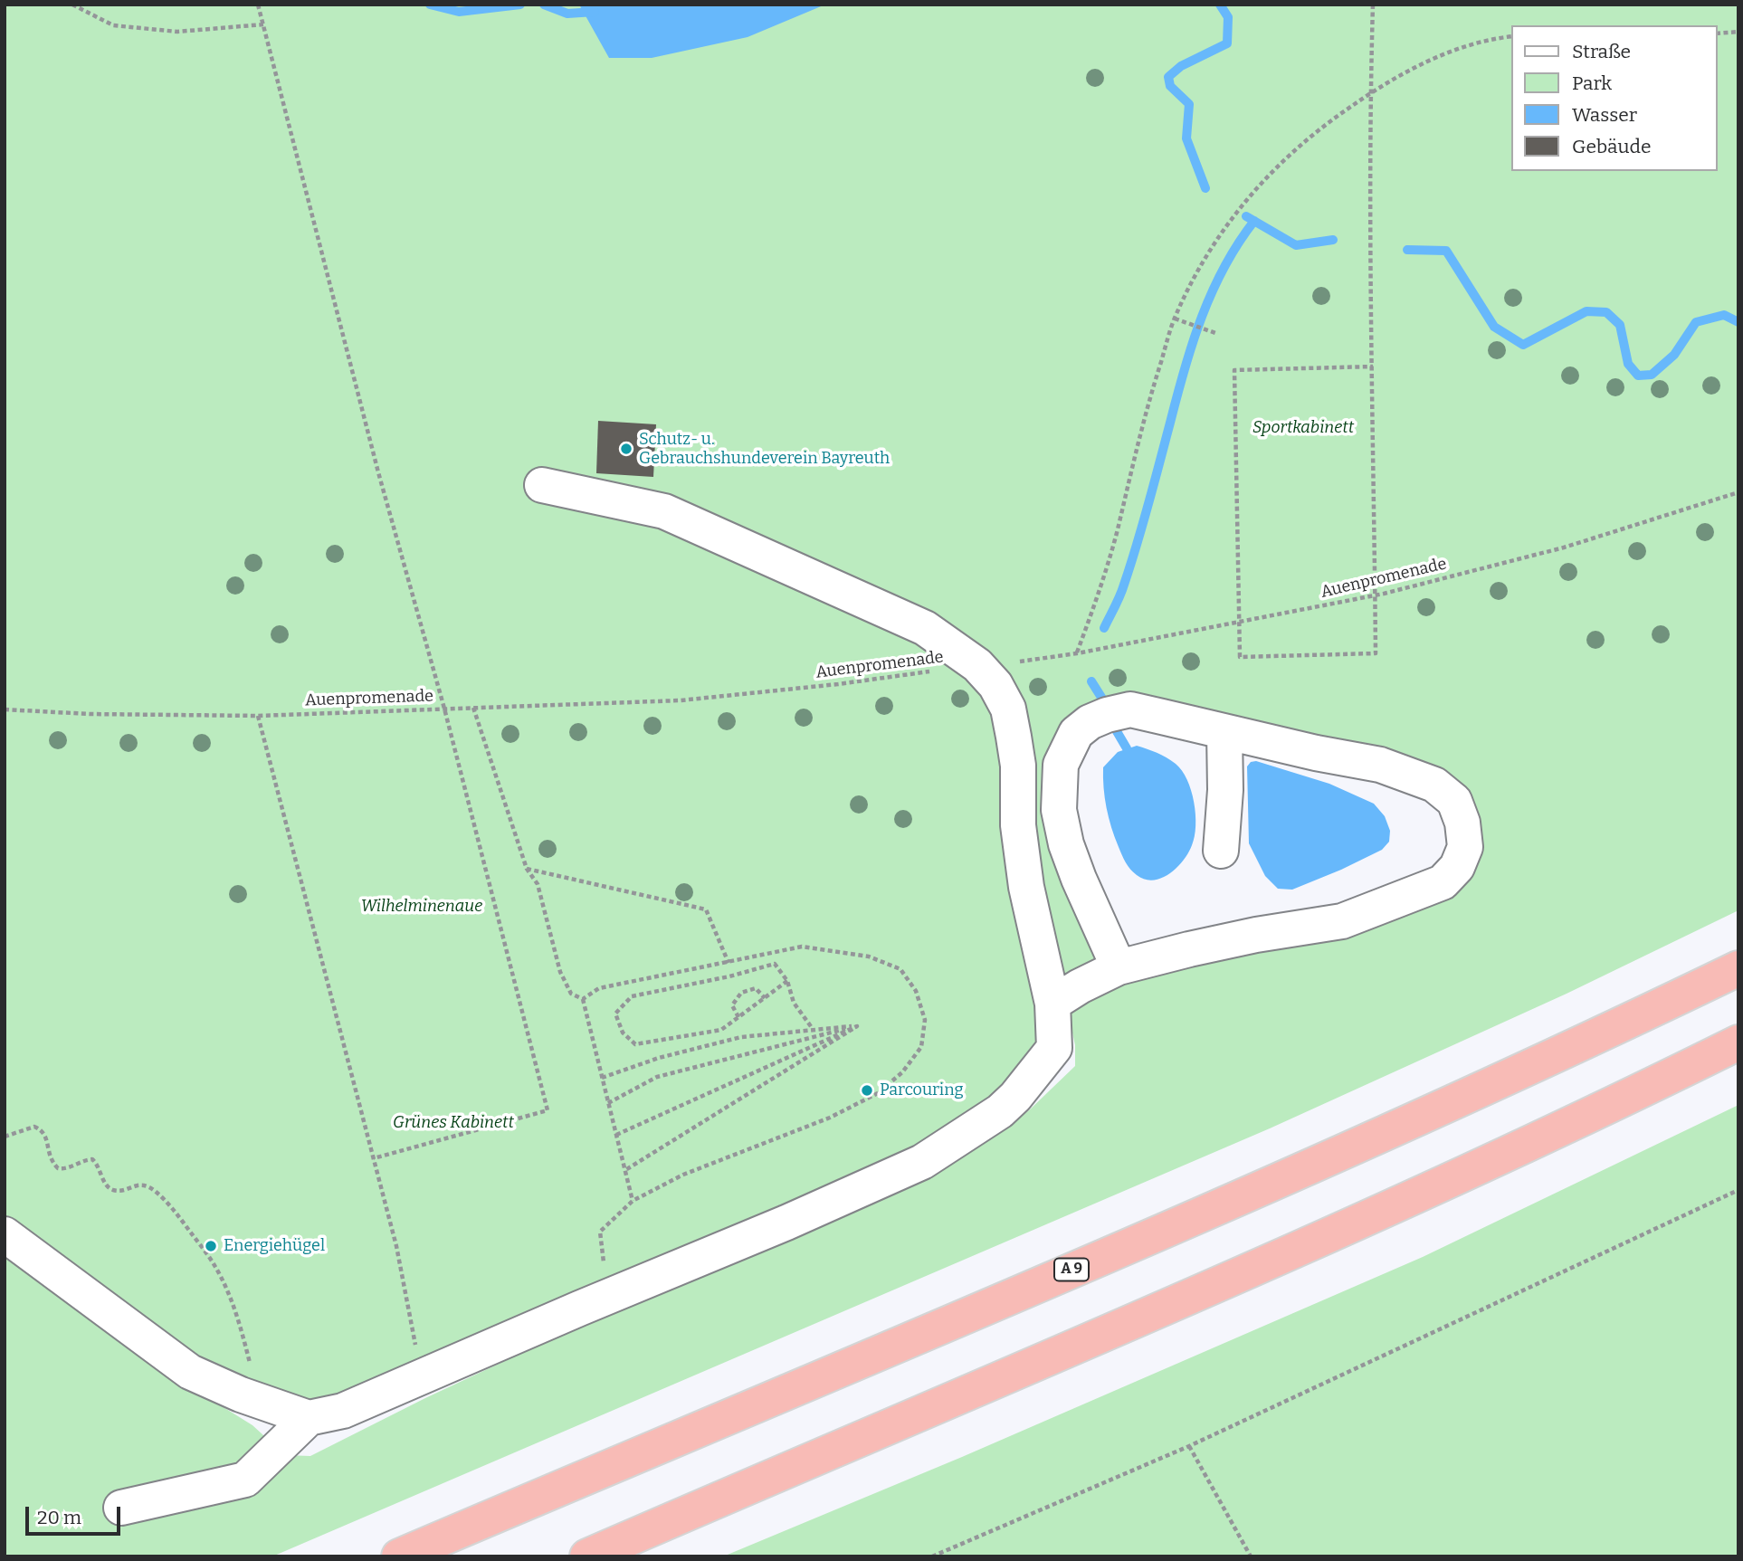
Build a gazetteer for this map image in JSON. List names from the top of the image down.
{
  "streets": {
    "highway": ["A 9"],
    "path": ["Auenpromenade"]
  },
  "parks": ["Sportkabinett", "Wilhelminenaue", "Grünes Kabinett"],
  "places": ["Schutz- u. Gebrauchshundeverein Bayreuth", "Parcouring", "Energiehügel"],
  "legend": [
    "Straße",
    "Park",
    "Wasser",
    "Gebäude"
  ],
  "scale_bar": "20 m"
}
